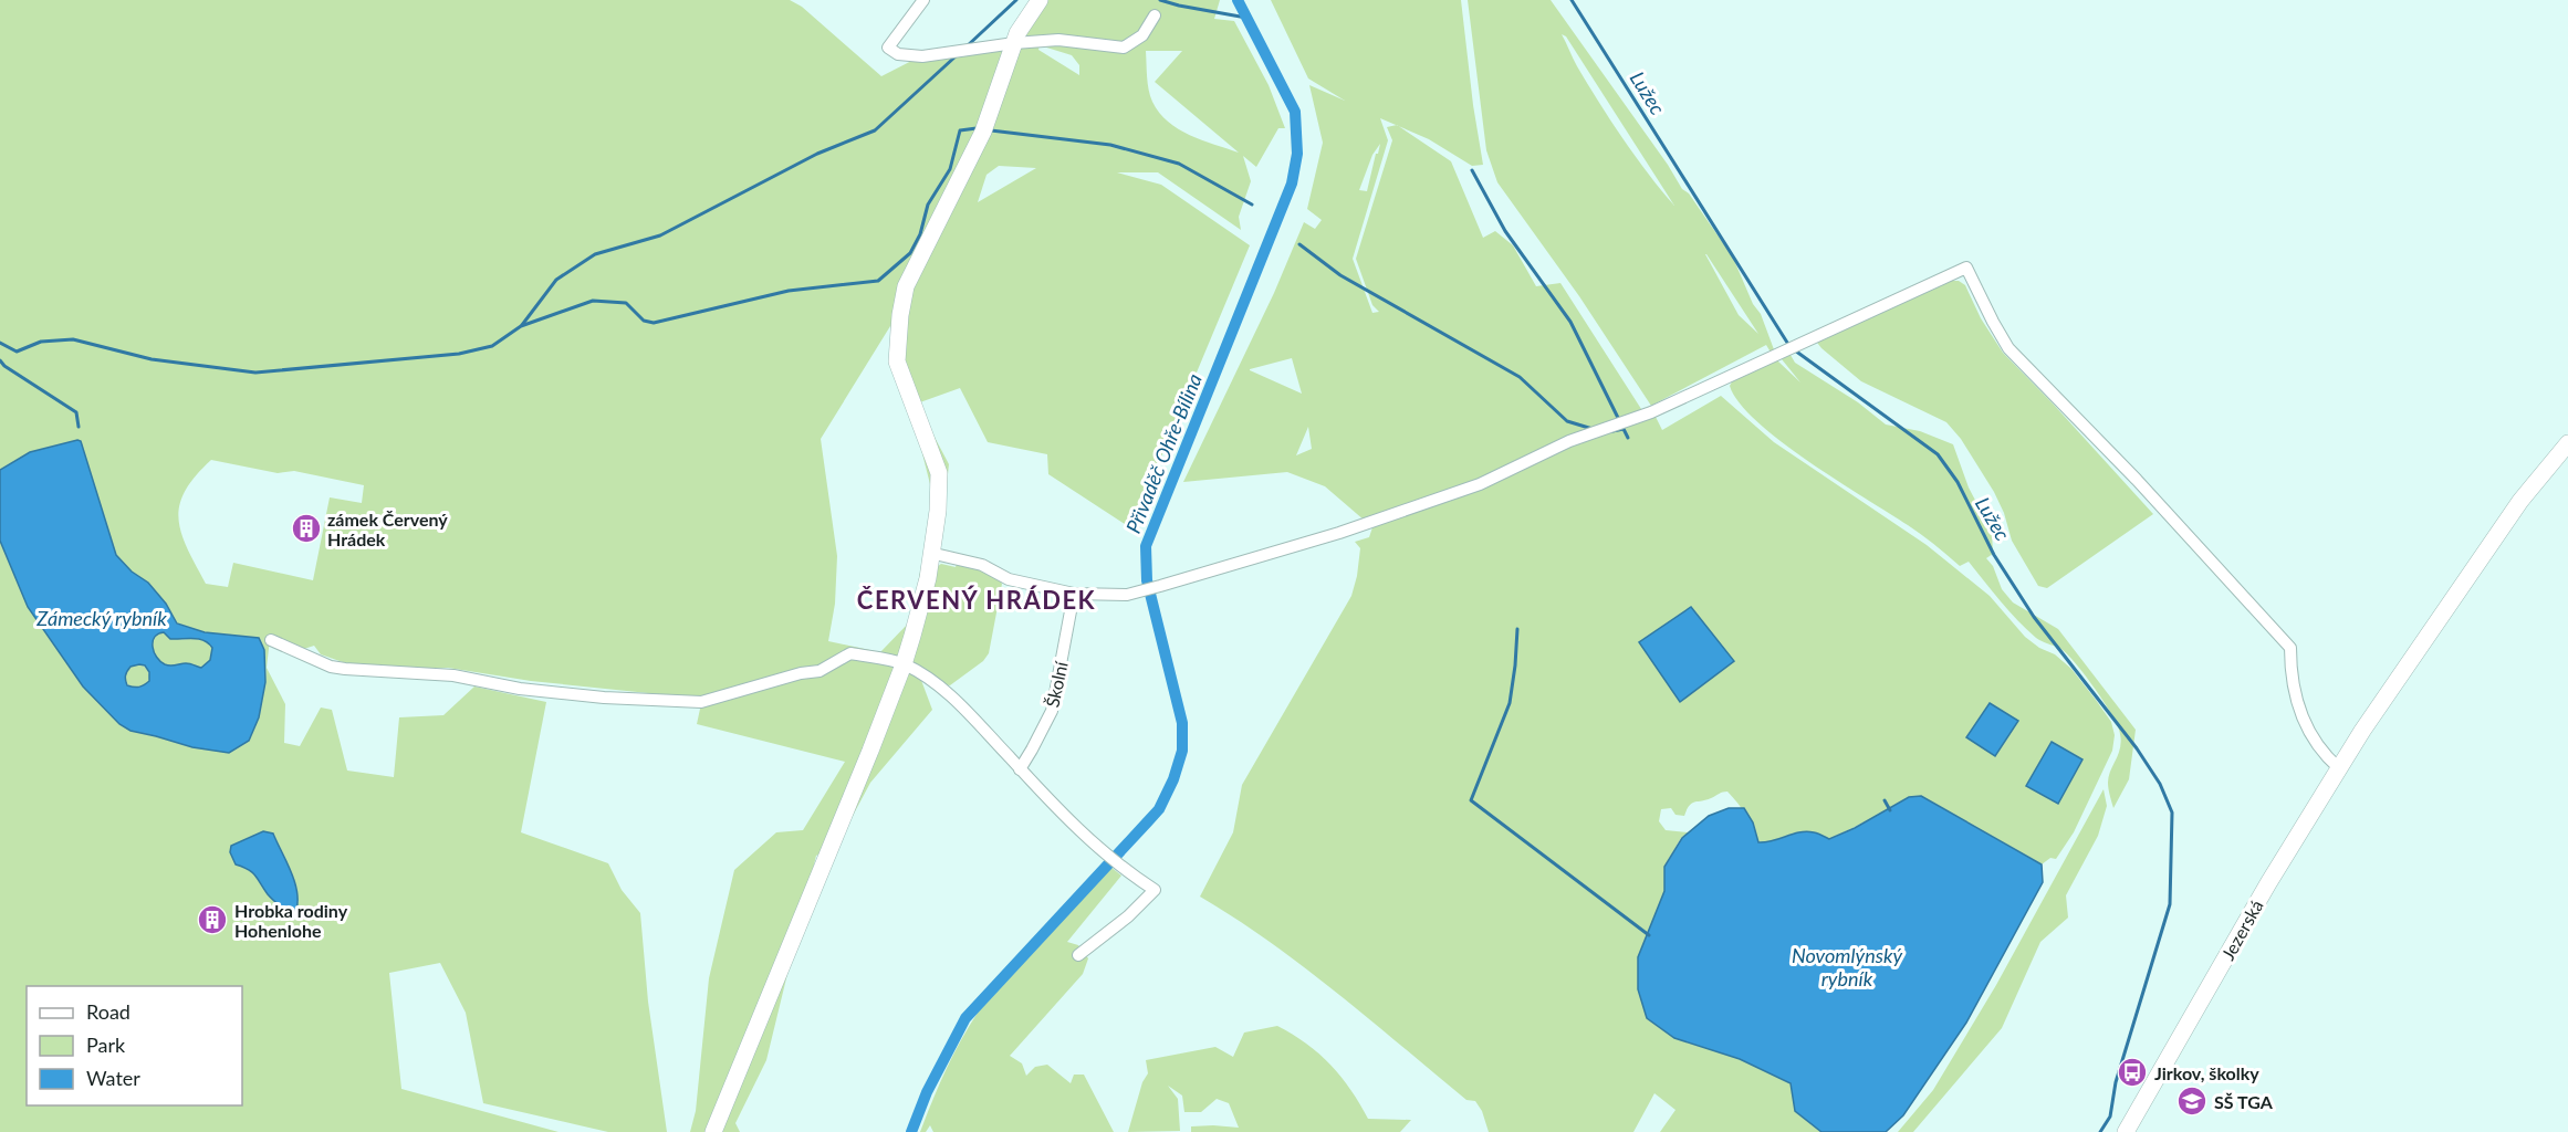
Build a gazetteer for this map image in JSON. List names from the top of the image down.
{
  "streets": {
    "street": ["Školní", "Jezerská"]
  },
  "districts": ["ČERVENÝ HRÁDEK"],
  "water": [
    "Lužec",
    "Přivaděč Ohře-Bílina",
    "Zámecký rybník",
    "Novomlýnský rybník"
  ],
  "places": {
    "building": ["zámek Červený Hrádek", "Hrobka rodiny Hohenlohe"],
    "bus stop": ["Jirkov, školky"],
    "school or university": ["SŠ TGA"]
  },
  "legend": ["Road", "Park", "Water"]
}
